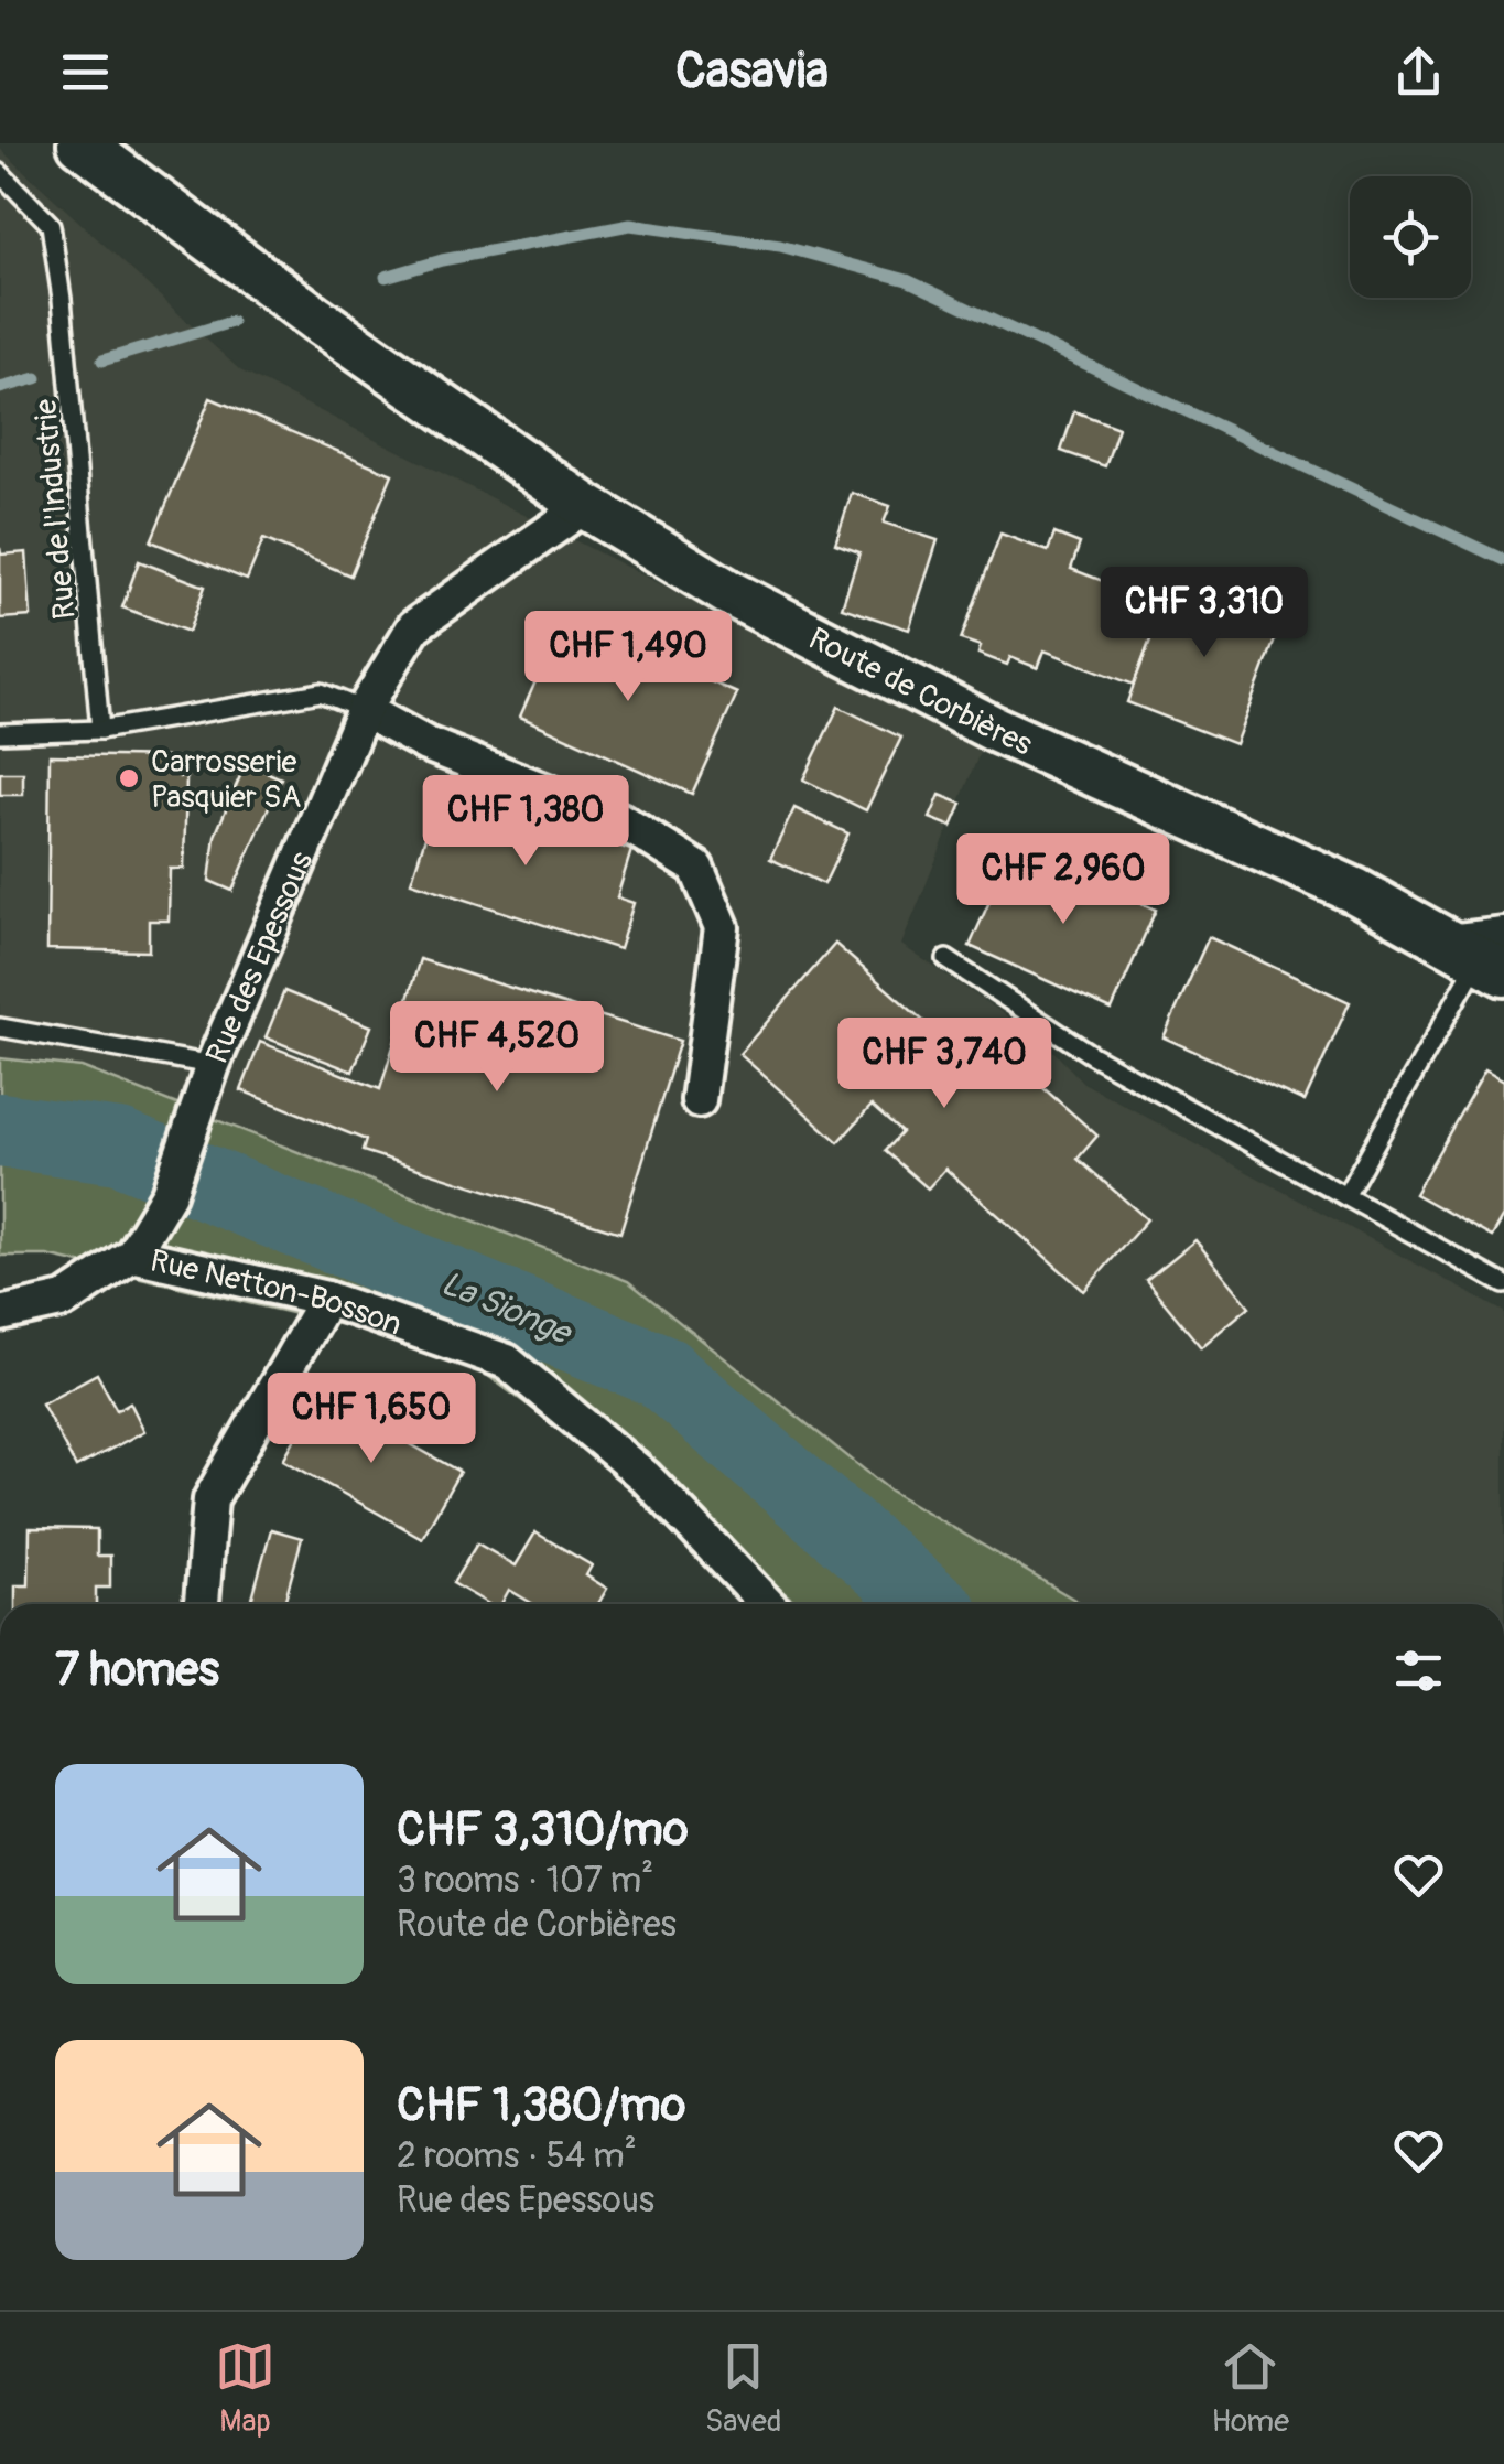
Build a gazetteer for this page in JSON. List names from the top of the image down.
{
  "streets": {
    "main road": ["Route de Corbières"],
    "street": ["Rue des Epessous", "Rue Netton-Bosson"],
    "lane": ["Rue de l'Industrie"]
  },
  "crossings": [
    ["Route de Corbières", "Rue des Epessous"]
  ],
  "water": ["La Sionge"],
  "places": ["Carrosserie Pasquier SA"],
  "page": {
    "header": "Casavia",
    "price": [
      "CHF 3,310",
      "CHF 1,490",
      "CHF 1,380",
      "CHF 2,960",
      "CHF 4,520",
      "CHF 3,740",
      "CHF 1,650"
    ],
    "heading": "7 homes",
    "list": [
      {
        "name": "CHF 3,310/mo",
        "note": "3 rooms · 107 m² · Route de Corbières"
      },
      {
        "name": "CHF 1,380/mo",
        "note": "2 rooms · 54 m² · Rue des Epessous"
      }
    ],
    "tabs": ["Map", "Saved", "Home"]
  }
}
